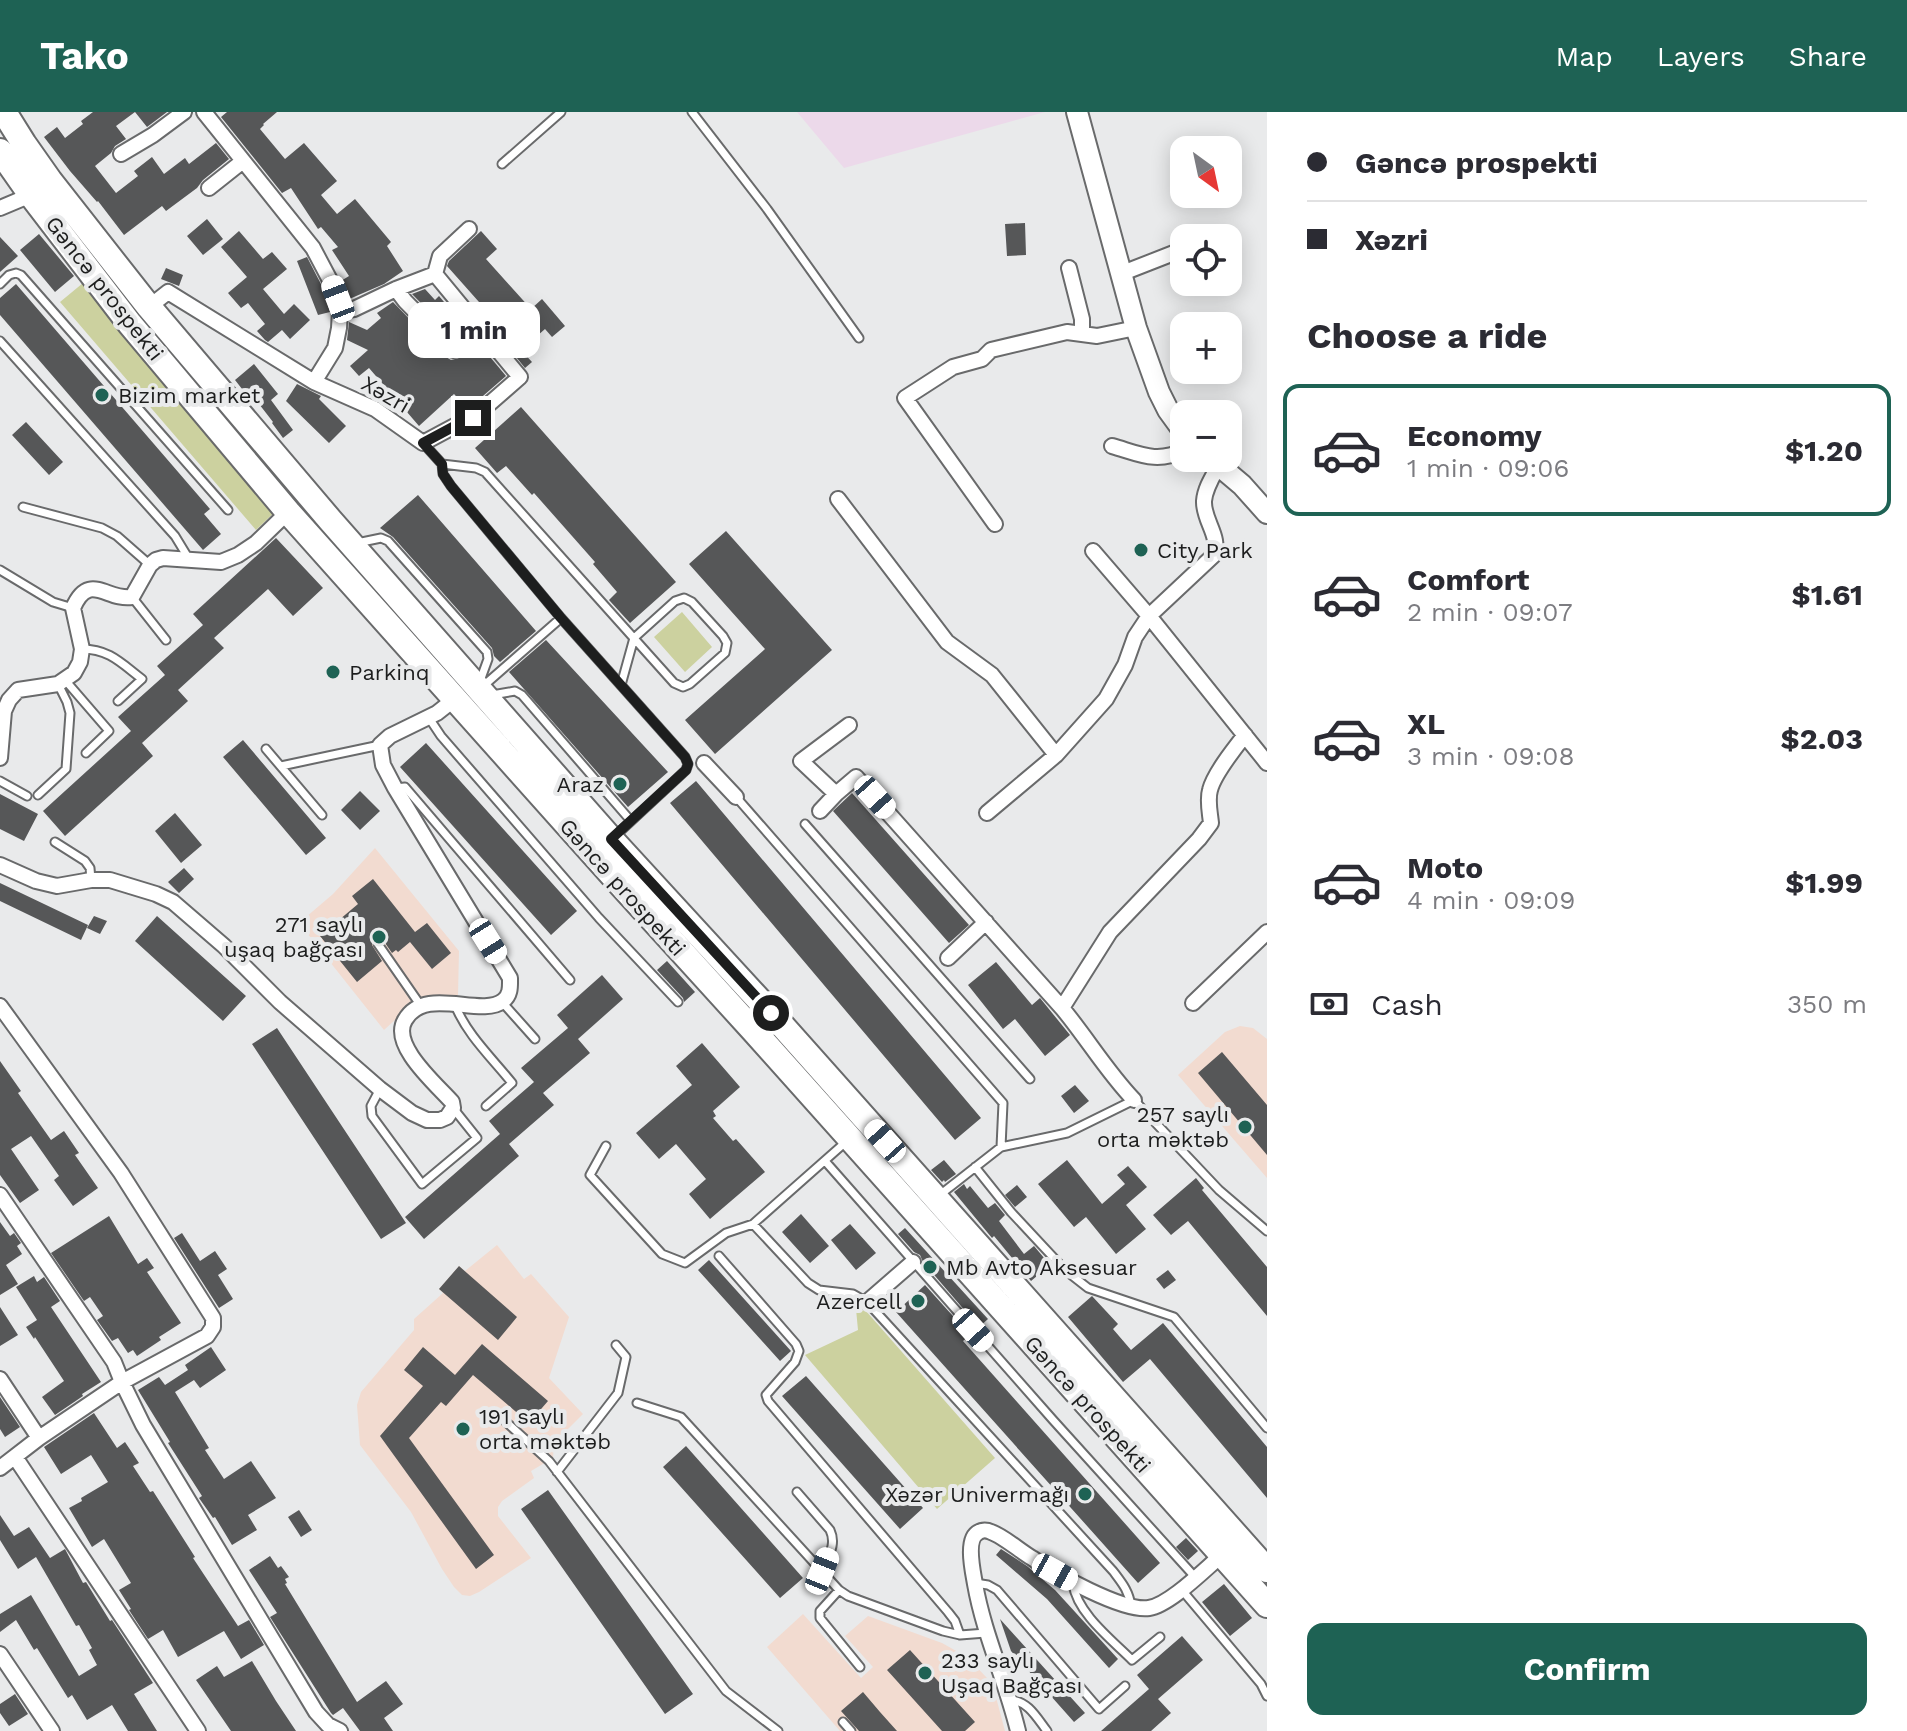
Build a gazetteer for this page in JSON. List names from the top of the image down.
{
  "streets": {
    "main road": ["Gəncə prospekti"],
    "street": ["Xəzri"]
  },
  "crossings": [
    ["Gəncə prospekti", "Xəzri"]
  ],
  "places": [
    "Bizim market",
    "City Park",
    "Parkinq",
    "Araz",
    "271 saylı uşaq bağçası",
    "257 saylı orta məktəb",
    "Mb Avto Aksesuar",
    "Azercell",
    "191 saylı orta məktəb",
    "Xəzər Univermağı",
    "233 saylı Uşaq Bağçası"
  ],
  "north": "bottom right",
  "page": {
    "header": "Tako",
    "nav": ["Map", "Layers", "Share"],
    "banner": ["Gəncə prospekti", "Xəzri"],
    "map_buttons": ["+", "−"],
    "heading": "Choose a ride",
    "bubble": "1 min",
    "list": [
      {
        "name": "Economy",
        "note": "1 min · 09:06",
        "value": "$1.20"
      },
      {
        "name": "Comfort",
        "note": "2 min · 09:07",
        "value": "$1.61"
      },
      {
        "name": "XL",
        "note": "3 min · 09:08",
        "value": "$2.03"
      },
      {
        "name": "Moto",
        "note": "4 min · 09:09",
        "value": "$1.99"
      }
    ],
    "pay": ["Cash", "350 m"],
    "buttons": "Confirm"
  }
}
